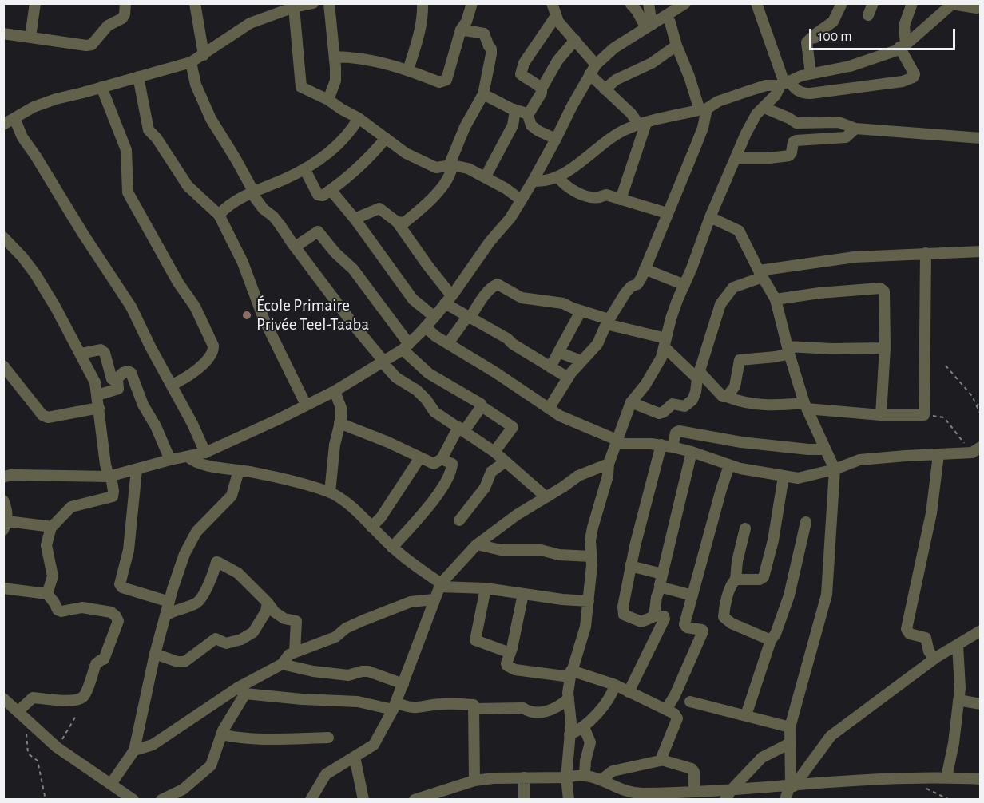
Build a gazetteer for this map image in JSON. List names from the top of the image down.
{
  "places": ["École Primaire Privée Teel-Taaba"],
  "scale_bar": "100 m"
}
